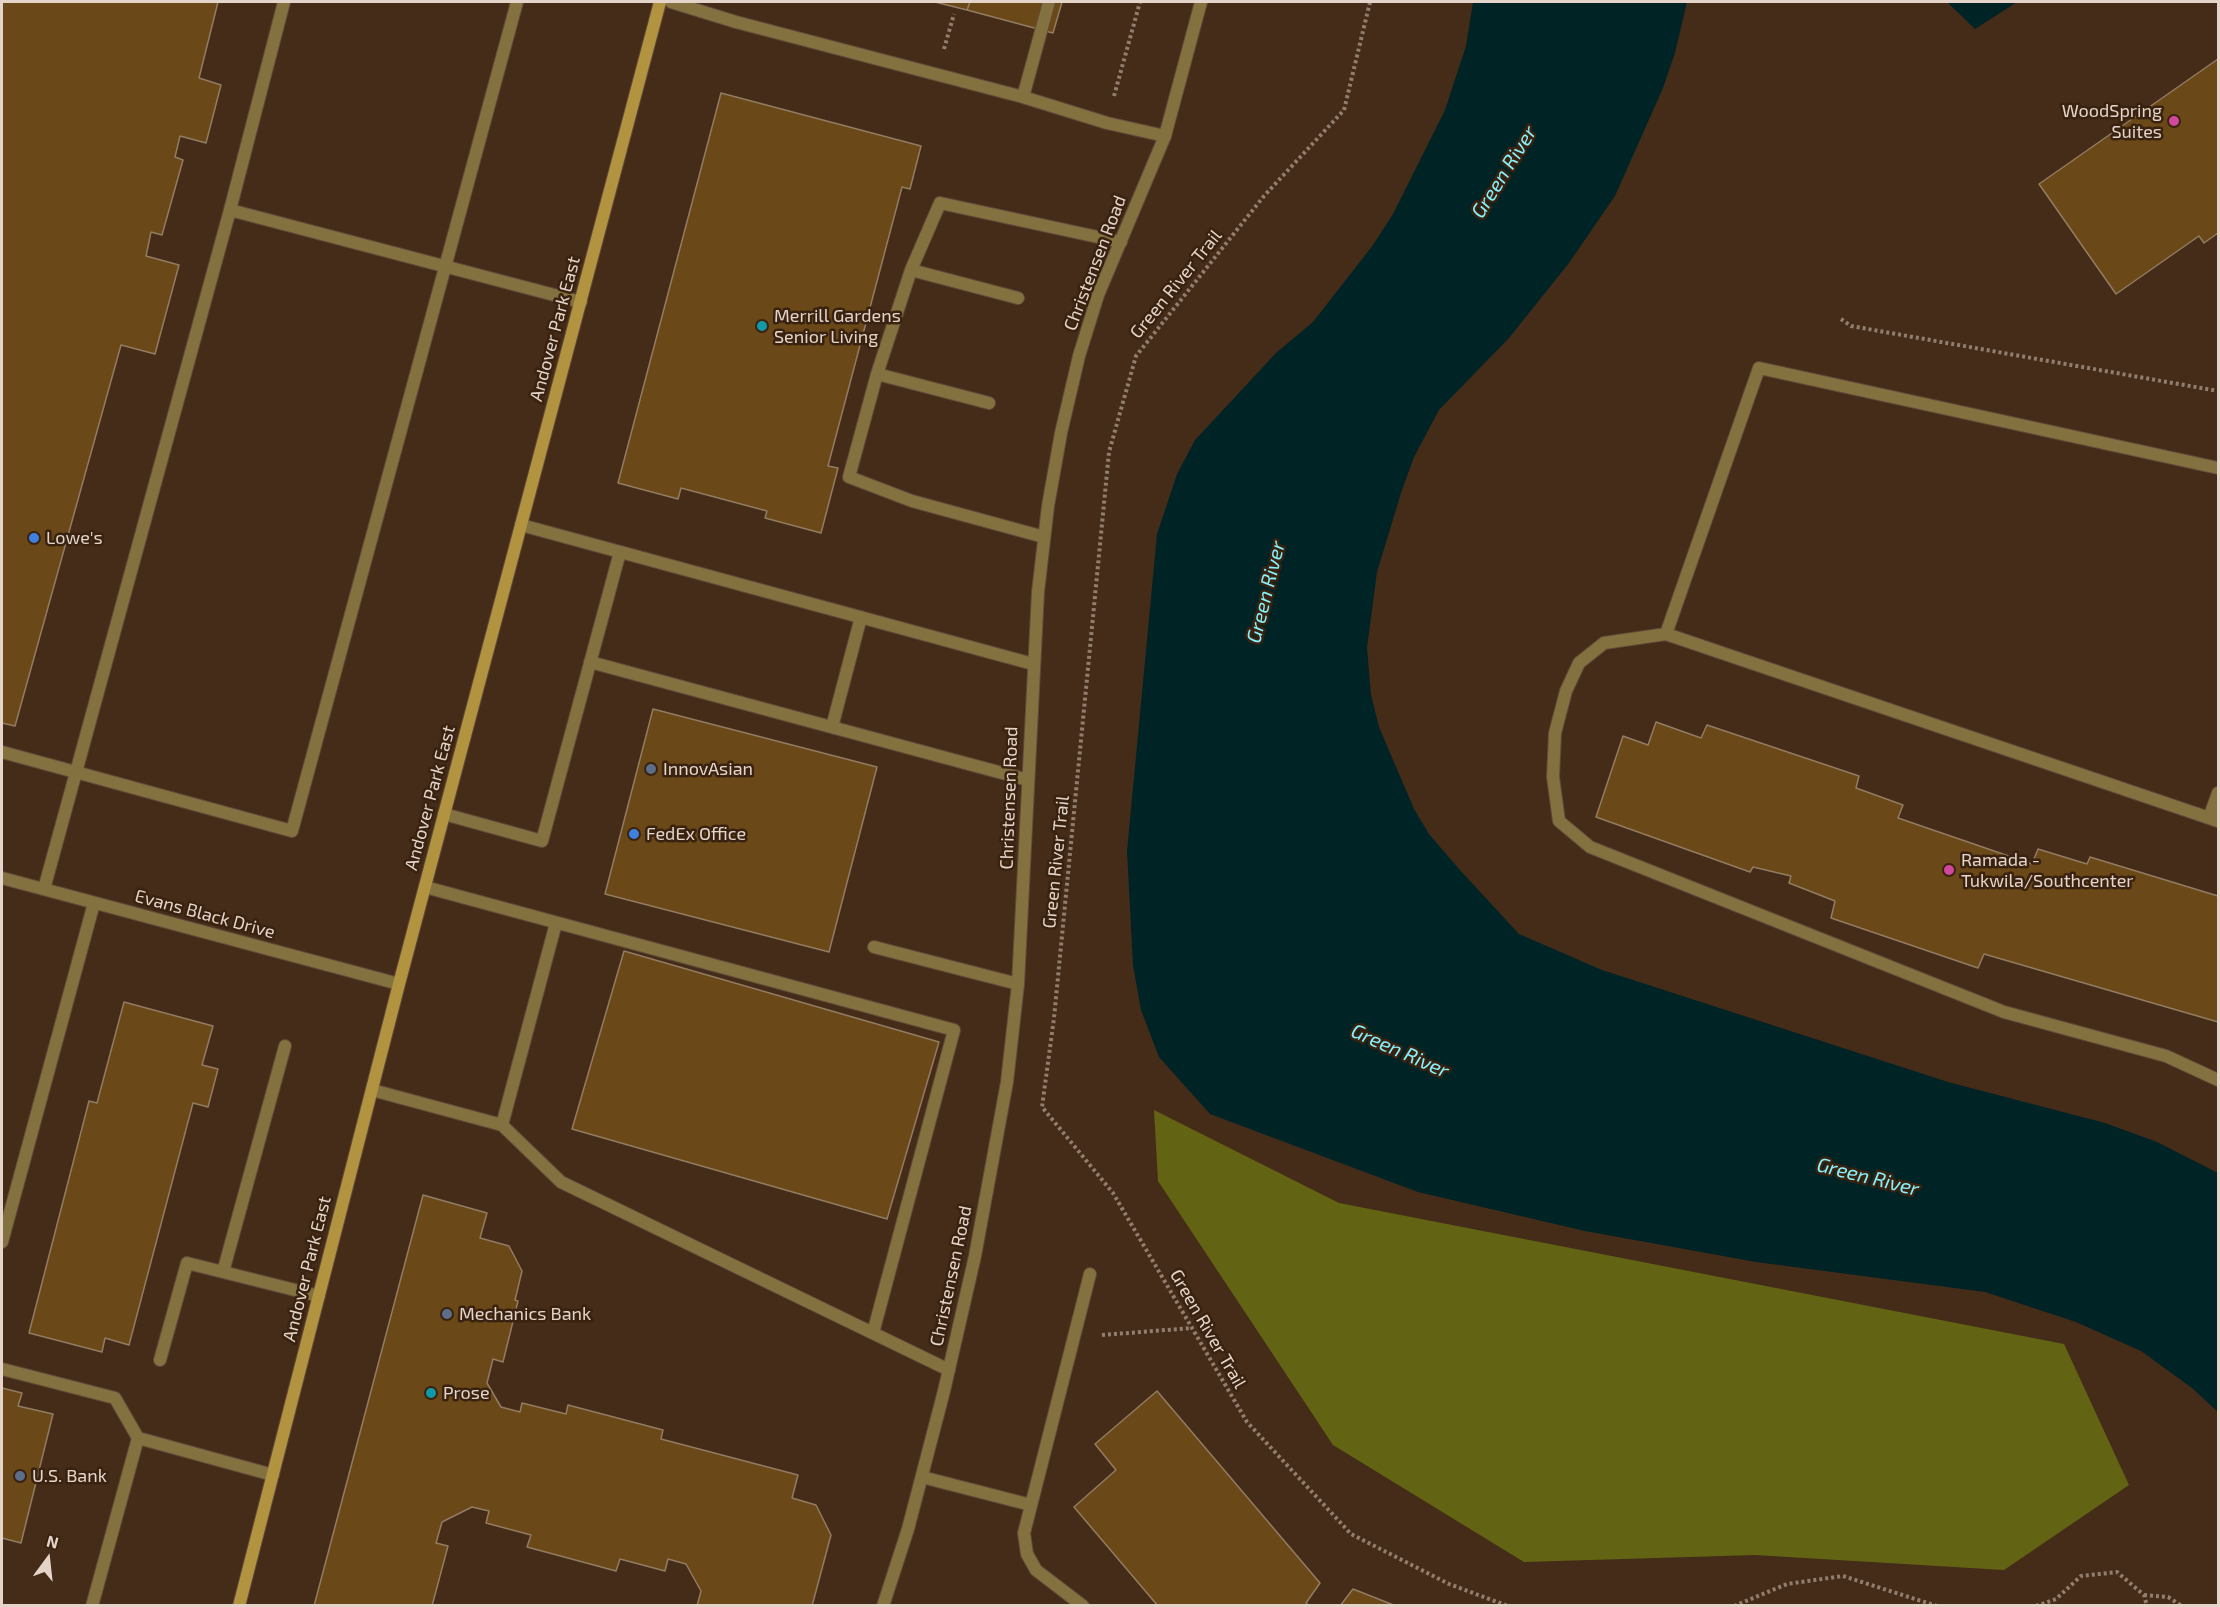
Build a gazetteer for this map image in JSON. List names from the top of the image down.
{
  "streets": {
    "street": ["Christensen Road", "Andover Park East", "Evans Black Drive"],
    "path": ["Green River Trail"]
  },
  "crossings": [
    ["Andover Park East", "Evans Black Drive"]
  ],
  "water": ["Green River"],
  "places": [
    "WoodSpring Suites",
    "Merrill Gardens Senior Living",
    "Lowe's",
    "InnovAsian",
    "FedEx Office",
    "Ramada - Tukwila/Southcenter",
    "Mechanics Bank",
    "Prose",
    "U.S. Bank"
  ],
  "north": "top"
}
